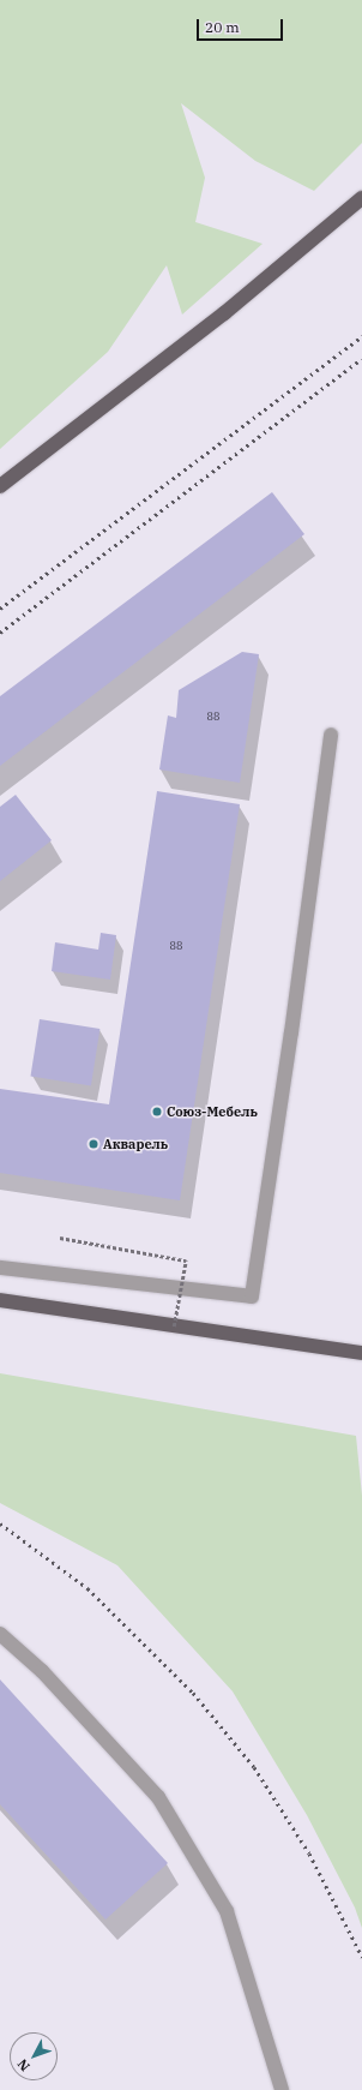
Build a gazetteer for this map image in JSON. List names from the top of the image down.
{
  "places": ["Союз-Мебель", "Акварель"],
  "house_numbers": ["88", "88"],
  "scale_bar": "20 m",
  "north": "bottom left"
}
